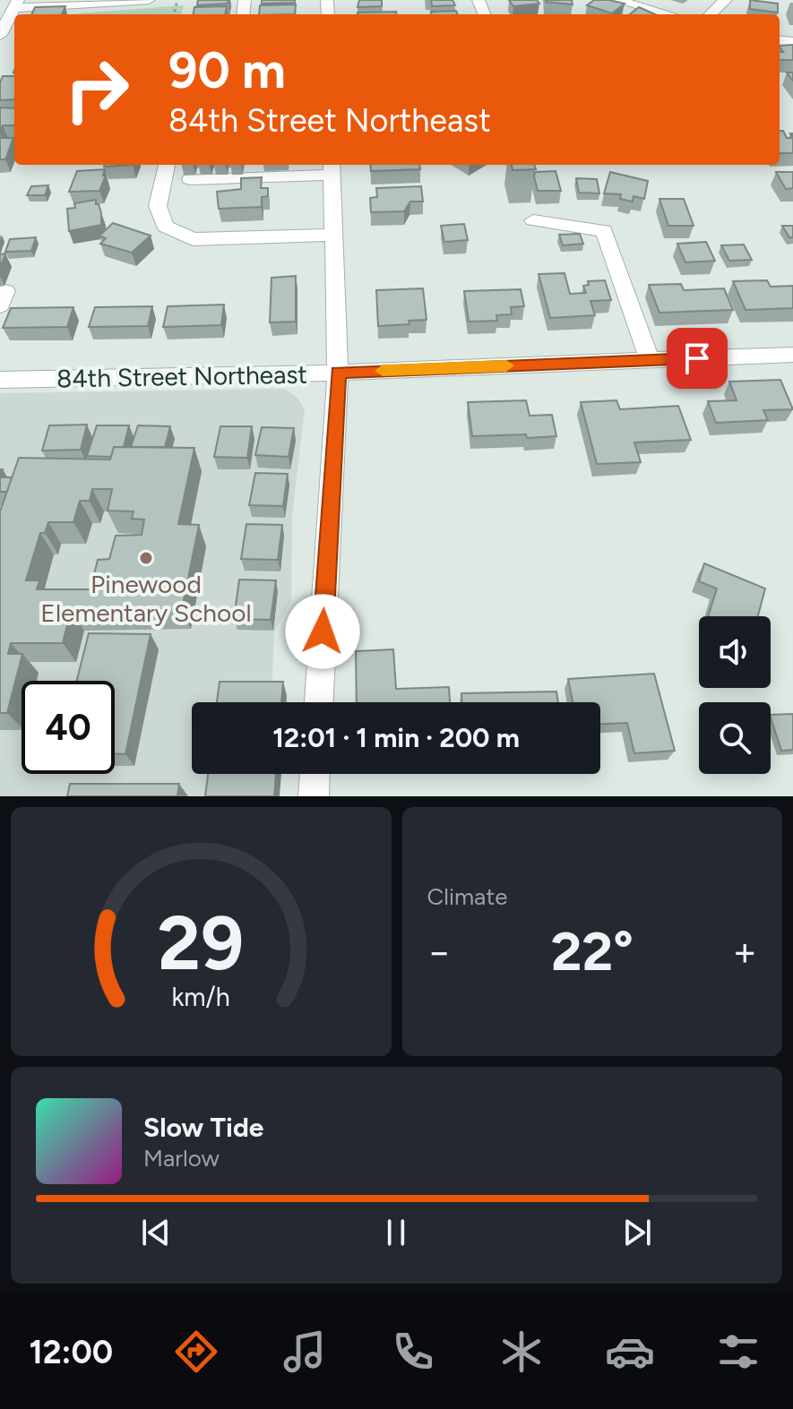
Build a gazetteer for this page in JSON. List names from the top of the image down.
{
  "streets": {
    "street": ["84th Street Northeast"]
  },
  "places": ["Pinewood Elementary School"],
  "page": {
    "turn": ["90 m", "84th Street Northeast"],
    "limit": "40",
    "trip": "12:01 · 1 min · 200 m",
    "tile": "Climate",
    "heat": ["−", "22°", "+"],
    "song": ["Slow Tide", "Marlow"],
    "tabs": "12:00",
    "gauge": ["29", "km/h"]
  }
}
